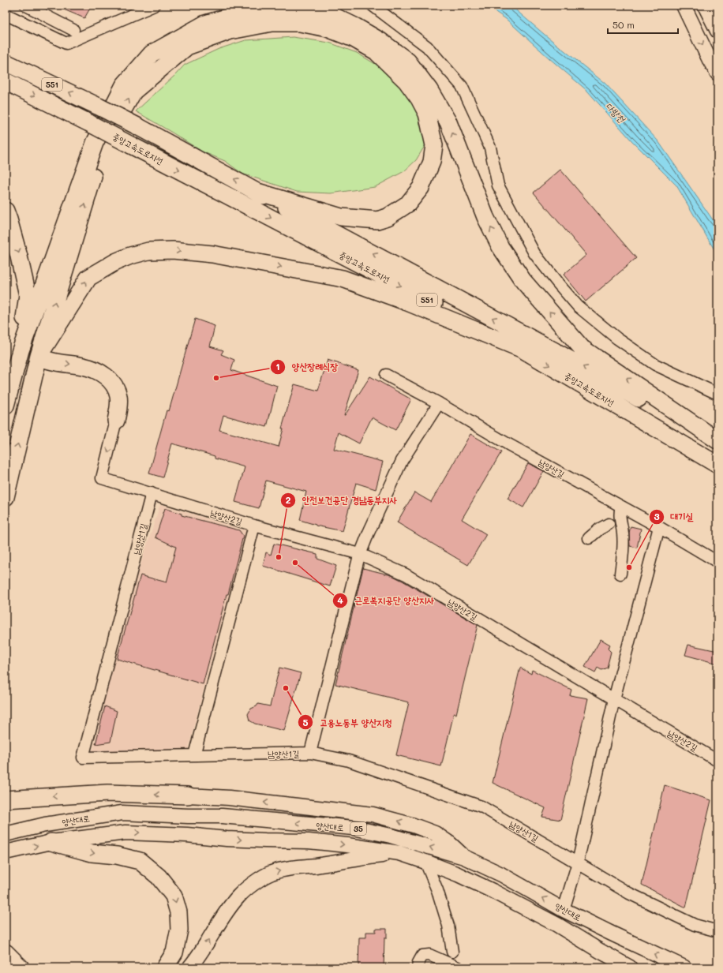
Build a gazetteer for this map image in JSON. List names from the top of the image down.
{
  "streets": {
    "highway": ["551", "중앙고속도로지선"],
    "main road": ["양산대로", "35"],
    "street": ["남양산길", "남양산2길", "남양산1길"]
  },
  "crossings": [
    ["남양산2길", "남양산1길"]
  ],
  "water": ["다방천"],
  "places": [
    "양산장례식장",
    "안전보건공단 경남동부지사",
    "근로복지공단 양산지사",
    "대기실",
    "고용노동부 양산지청"
  ],
  "scale_bar": "50 m"
}
